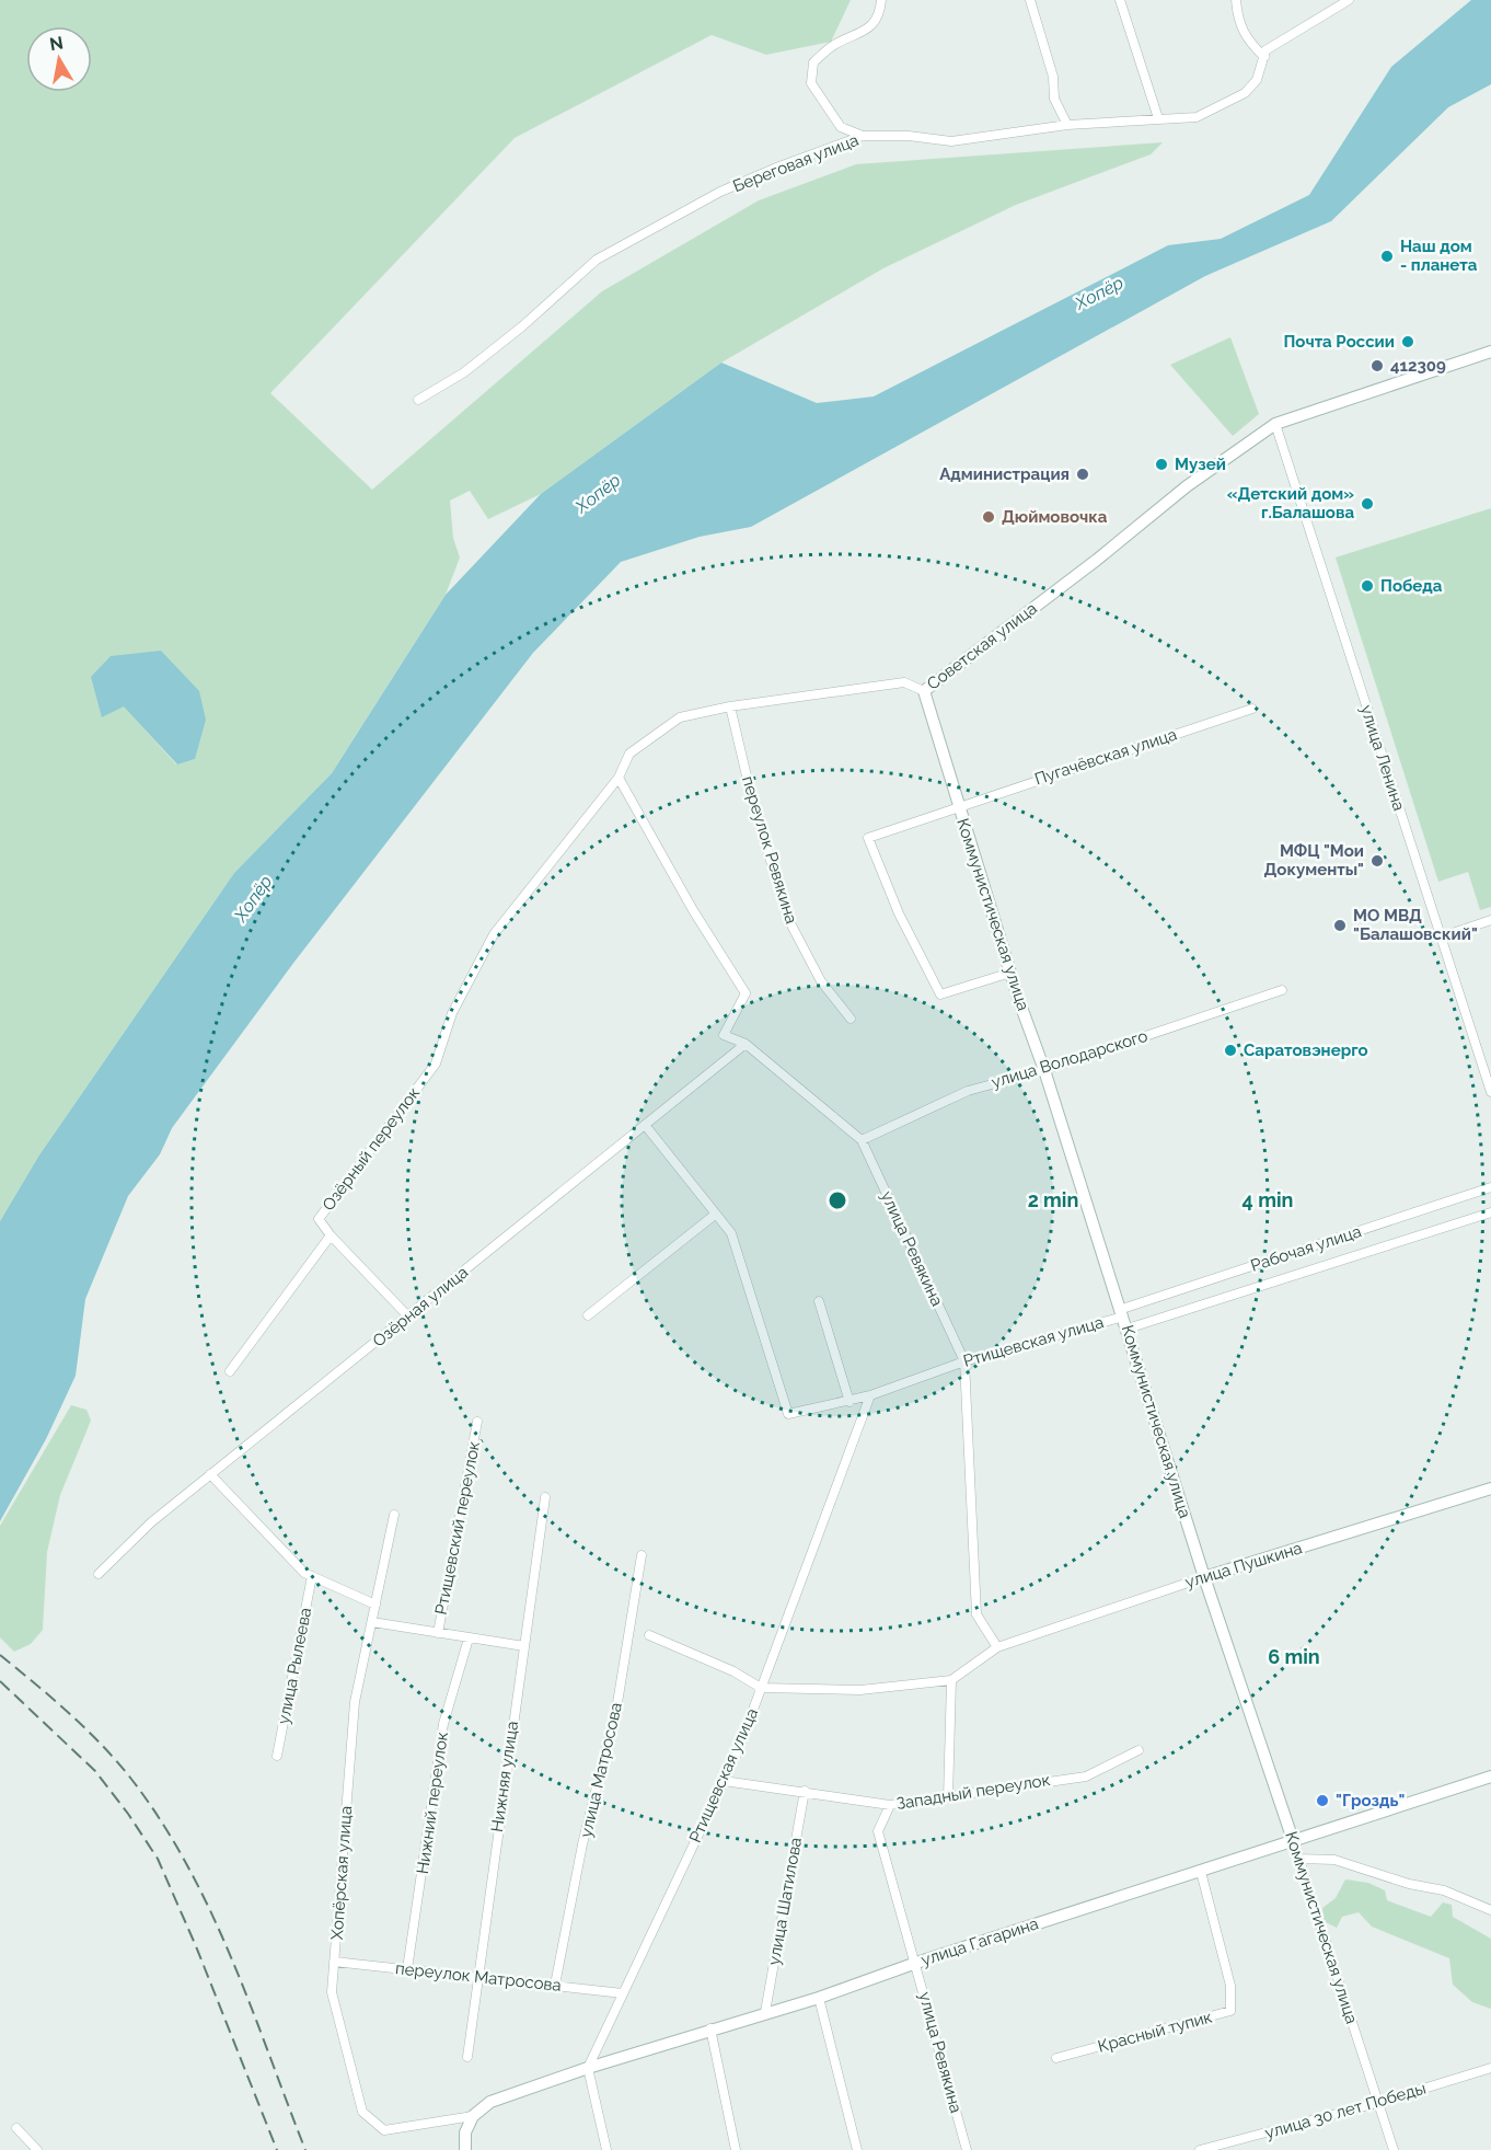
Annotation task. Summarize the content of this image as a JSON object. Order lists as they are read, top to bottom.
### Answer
{
  "streets": {
    "street": [
      "Береговая улица",
      "Советская улица",
      "Пугачёвская улица",
      "улица Ленина",
      "переулок Ревякина",
      "Коммунистическая улица",
      "улица Володарского",
      "Озёрный переулок",
      "улица Ревякина",
      "Рабочая улица",
      "Озёрная улица",
      "Ртищевская улица",
      "Ртищевский переулок",
      "улица Пушкина",
      "улица Рылеева",
      "улица Матросова",
      "Нижняя улица",
      "Западный переулок",
      "Нижний переулок",
      "Хопёрская улица",
      "улица Шатилова",
      "улица Гагарина",
      "переулок Матросова",
      "Красный тупик",
      "улица 30 лет Победы"
    ]
  },
  "crossings": [
    ["Советская улица", "улица Ленина"],
    ["Советская улица", "переулок Ревякина"],
    ["Советская улица", "Коммунистическая улица"],
    ["Советская улица", "Озёрный переулок"],
    ["Советская улица", "улица Ревякина"],
    ["Пугачёвская улица", "Коммунистическая улица"],
    ["Коммунистическая улица", "улица Володарского"],
    ["Коммунистическая улица", "Рабочая улица"],
    ["Коммунистическая улица", "Ртищевская улица"],
    ["Коммунистическая улица", "улица Пушкина"],
    ["Коммунистическая улица", "улица Гагарина"],
    ["Коммунистическая улица", "улица 30 лет Победы"],
    ["улица Володарского", "улица Ревякина"],
    ["Озёрный переулок", "Озёрная улица"],
    ["улица Ревякина", "Озёрная улица"],
    ["улица Ревякина", "Ртищевская улица"],
    ["улица Ревякина", "улица Пушкина"],
    ["улица Ревякина", "Западный переулок"],
    ["улица Ревякина", "улица Гагарина"],
    ["Рабочая улица", "Ртищевская улица"],
    ["Озёрная улица", "Ртищевская улица"],
    ["Ртищевская улица", "Западный переулок"],
    ["Ртищевская улица", "улица Гагарина"],
    ["Ртищевская улица", "переулок Матросова"],
    ["улица Матросова", "переулок Матросова"],
    ["Нижняя улица", "переулок Матросова"],
    ["Западный переулок", "улица Шатилова"],
    ["Нижний переулок", "переулок Матросова"],
    ["Хопёрская улица", "улица Гагарина"],
    ["Хопёрская улица", "переулок Матросова"],
    ["улица Шатилова", "улица Гагарина"],
    ["улица Гагарина", "Красный тупик"]
  ],
  "water": ["Хопёр"],
  "places": [
    "Наш дом - планета",
    "Почта России",
    "412309",
    "Музей",
    "Администрация",
    "«Детский дом» г.Балашова",
    "Дюймовочка",
    "Победа",
    "МФЦ \"Мои Документы\"",
    "МО МВД \"Балашовский\"",
    "Саратовэнерго",
    "\"Гроздь\""
  ],
  "north": "top",
  "rings": ["2 min", "4 min", "6 min"]
}
